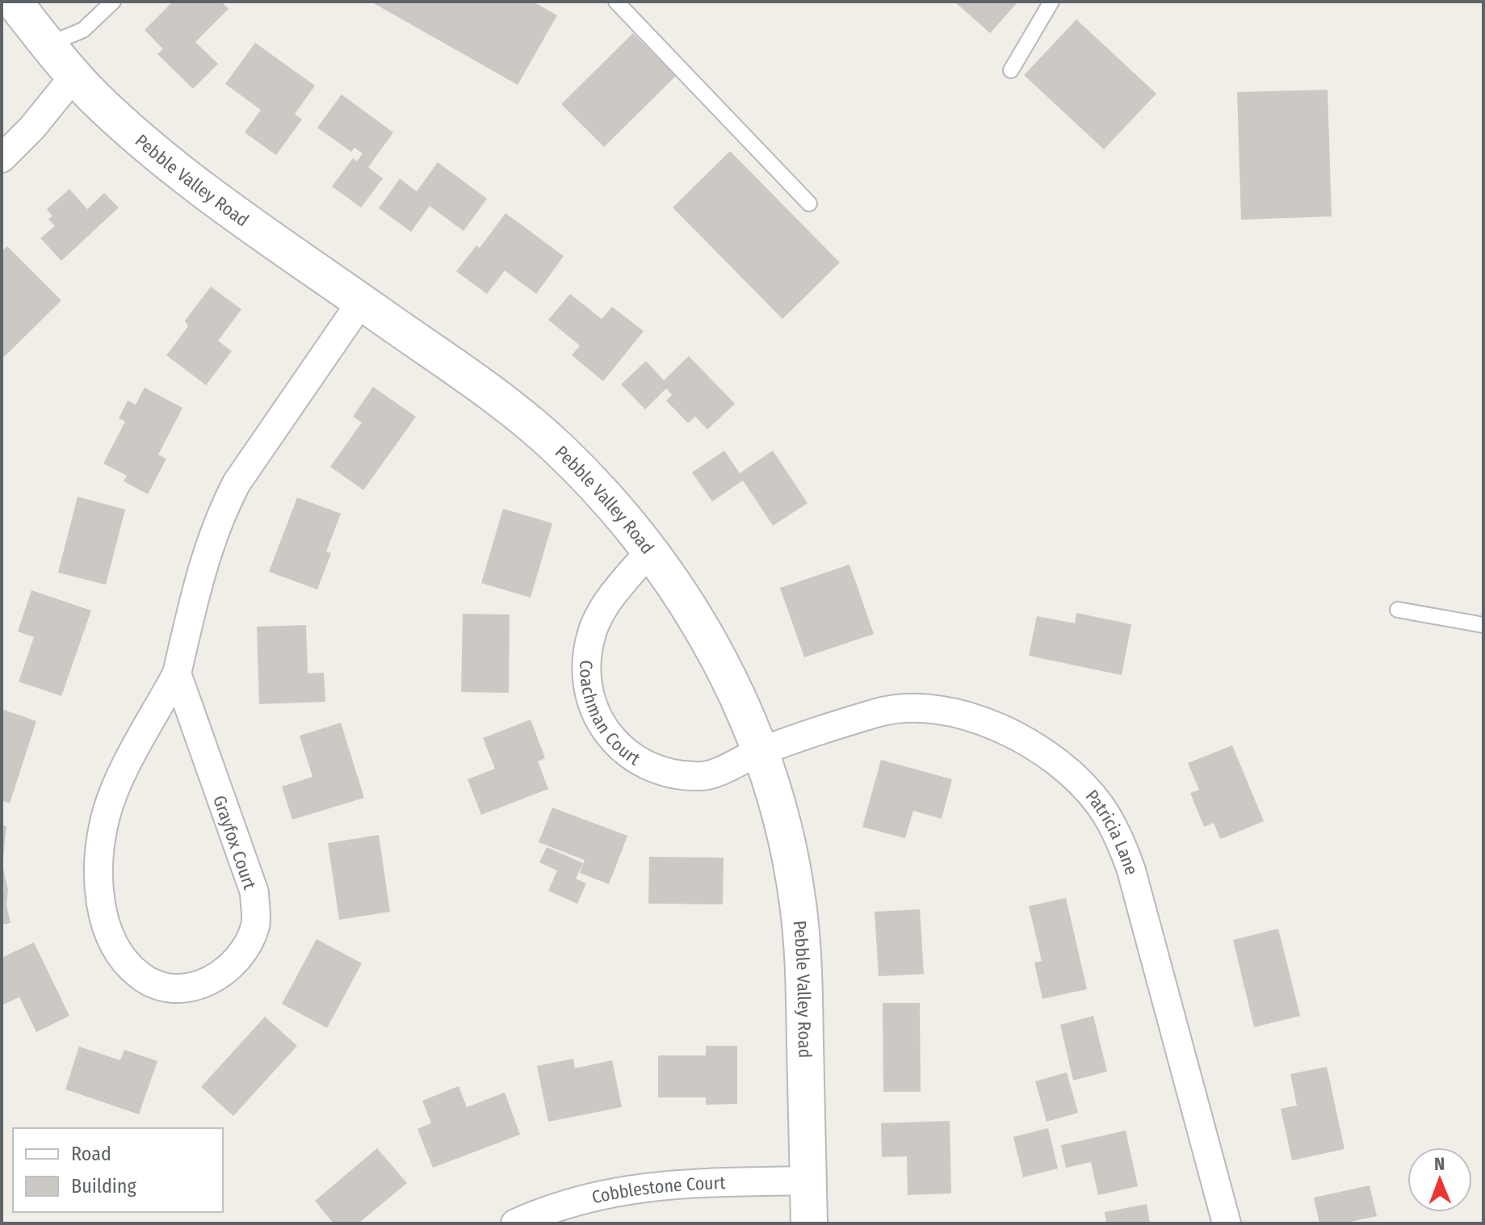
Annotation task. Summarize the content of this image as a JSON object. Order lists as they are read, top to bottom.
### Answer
{
  "streets": {
    "street": [
      "Pebble Valley Road",
      "Coachman Court",
      "Patricia Lane",
      "Grayfox Court",
      "Cobblestone Court"
    ]
  },
  "crossings": [
    ["Pebble Valley Road", "Coachman Court"],
    ["Pebble Valley Road", "Patricia Lane"],
    ["Pebble Valley Road", "Grayfox Court"],
    ["Pebble Valley Road", "Cobblestone Court"],
    ["Coachman Court", "Patricia Lane"]
  ],
  "legend": ["Road", "Building"],
  "north": "top"
}
